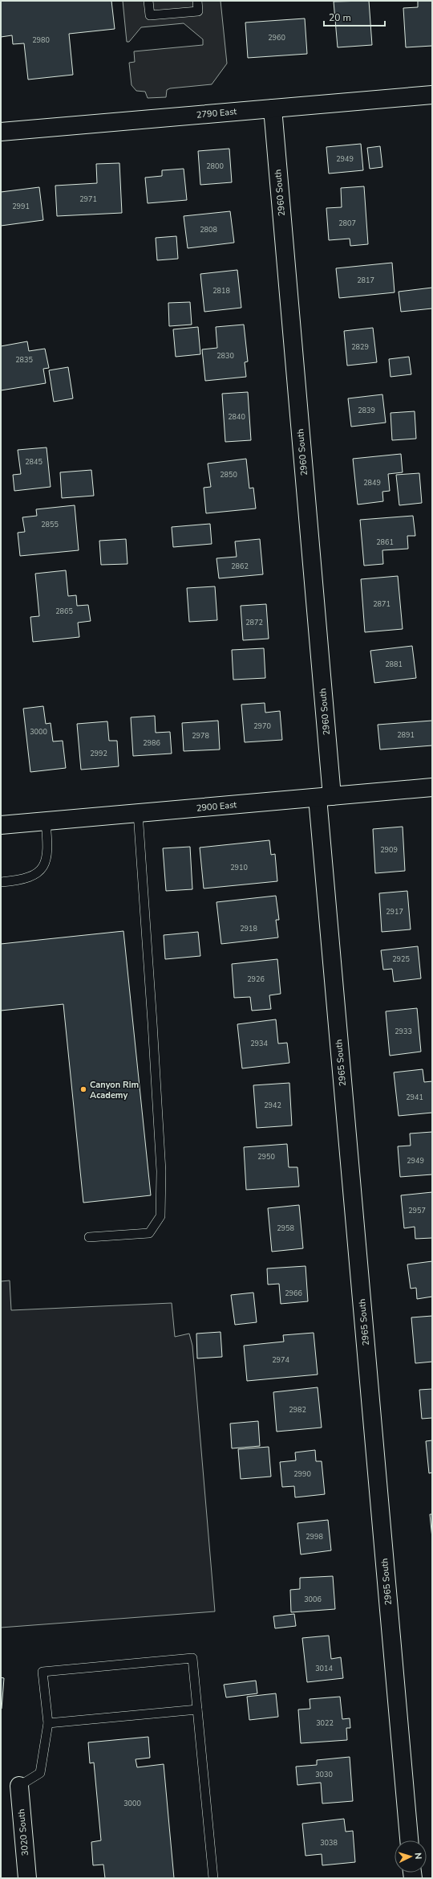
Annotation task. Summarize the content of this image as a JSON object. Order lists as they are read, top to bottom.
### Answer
{
  "streets": {
    "street": [
      "2790 East",
      "2960 South",
      "2900 East",
      "2965 South",
      "3020 South"
    ]
  },
  "crossings": [
    ["2790 East", "2960 South"],
    ["2960 South", "2900 East"],
    ["2960 South", "2965 South"],
    ["2900 East", "2965 South"]
  ],
  "places": ["Canyon Rim Academy"],
  "house_numbers": [
    "2960",
    "2980",
    "2949",
    "2800",
    "2971",
    "2991",
    "2807",
    "2808",
    "2817",
    "2818",
    "2829",
    "2830",
    "2835",
    "2839",
    "2840",
    "2845",
    "2850",
    "2849",
    "2855",
    "2861",
    "2862",
    "2871",
    "2865",
    "2872",
    "2881",
    "2970",
    "3000",
    "2891",
    "2978",
    "2986",
    "2992",
    "2909",
    "2910",
    "2917",
    "2918",
    "2925",
    "2926",
    "2933",
    "2934",
    "2941",
    "2942",
    "2950",
    "2949",
    "2957",
    "2958",
    "2966",
    "2974",
    "2982",
    "2990",
    "2998",
    "3006",
    "3014",
    "3022",
    "3030",
    "3000",
    "3038"
  ],
  "scale_bar": "20 m",
  "north": "right"
}
